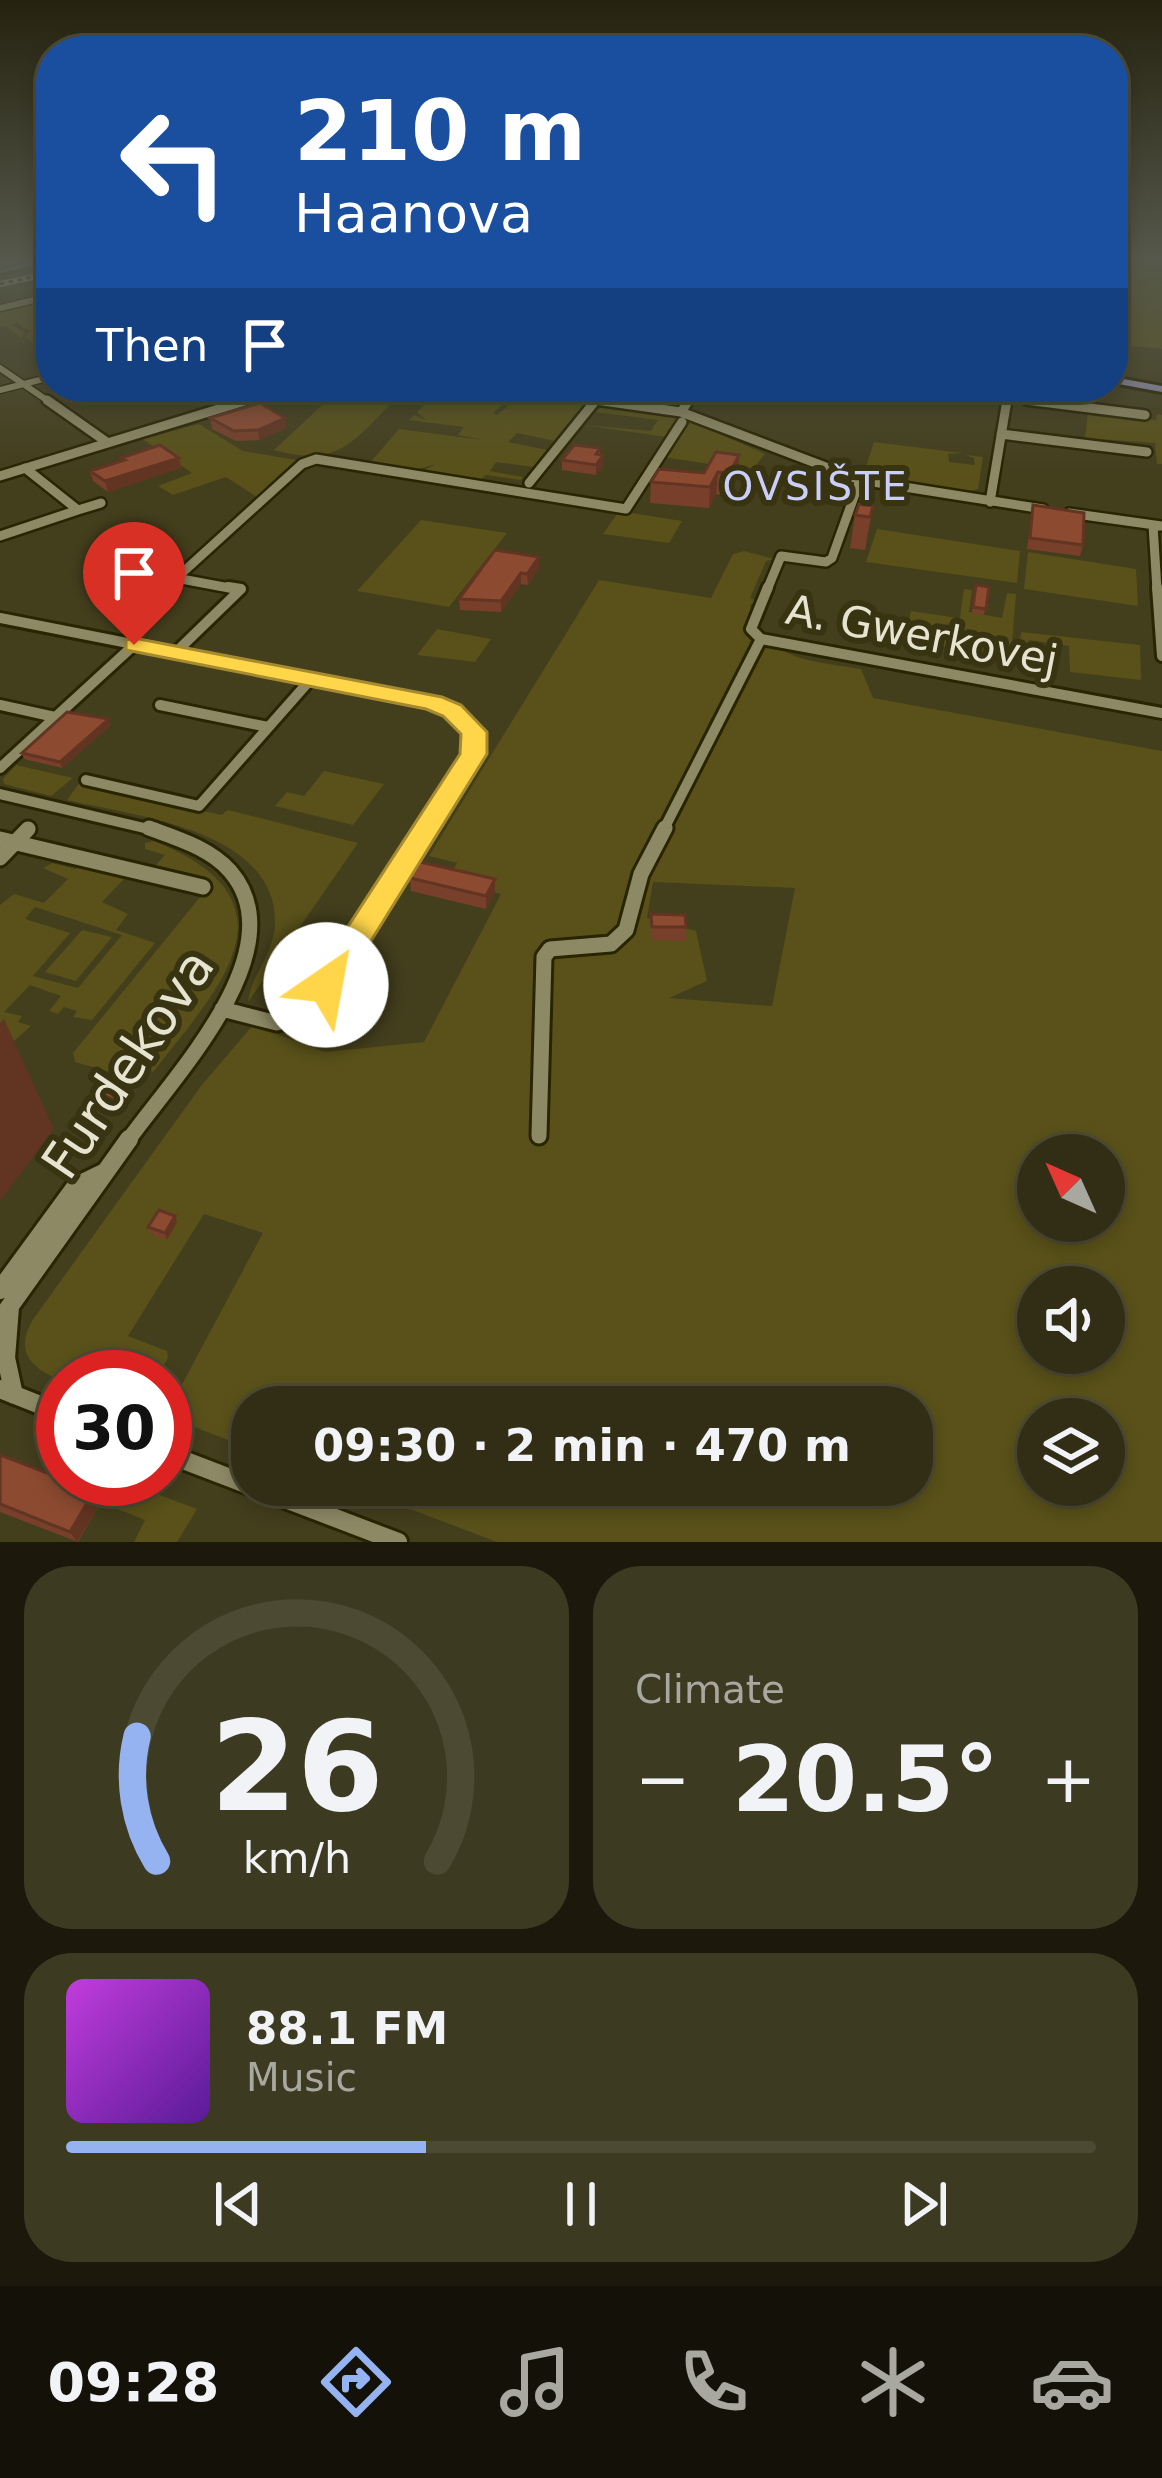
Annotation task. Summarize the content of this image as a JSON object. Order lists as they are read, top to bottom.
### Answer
{
  "streets": {
    "street": ["A. Gwerkovej", "Furdekova"]
  },
  "districts": ["OVSIŠTE"],
  "north": "top left",
  "page": {
    "turn": ["210 m", "Haanova"],
    "then": "Then",
    "limit": "30",
    "trip": "09:30 · 2 min · 470 m",
    "tile": "Climate",
    "heat": ["−", "20.5°", "+"],
    "song": ["88.1 FM", "Music"],
    "tabs": "09:28",
    "gauge": ["26", "km/h"]
  }
}
